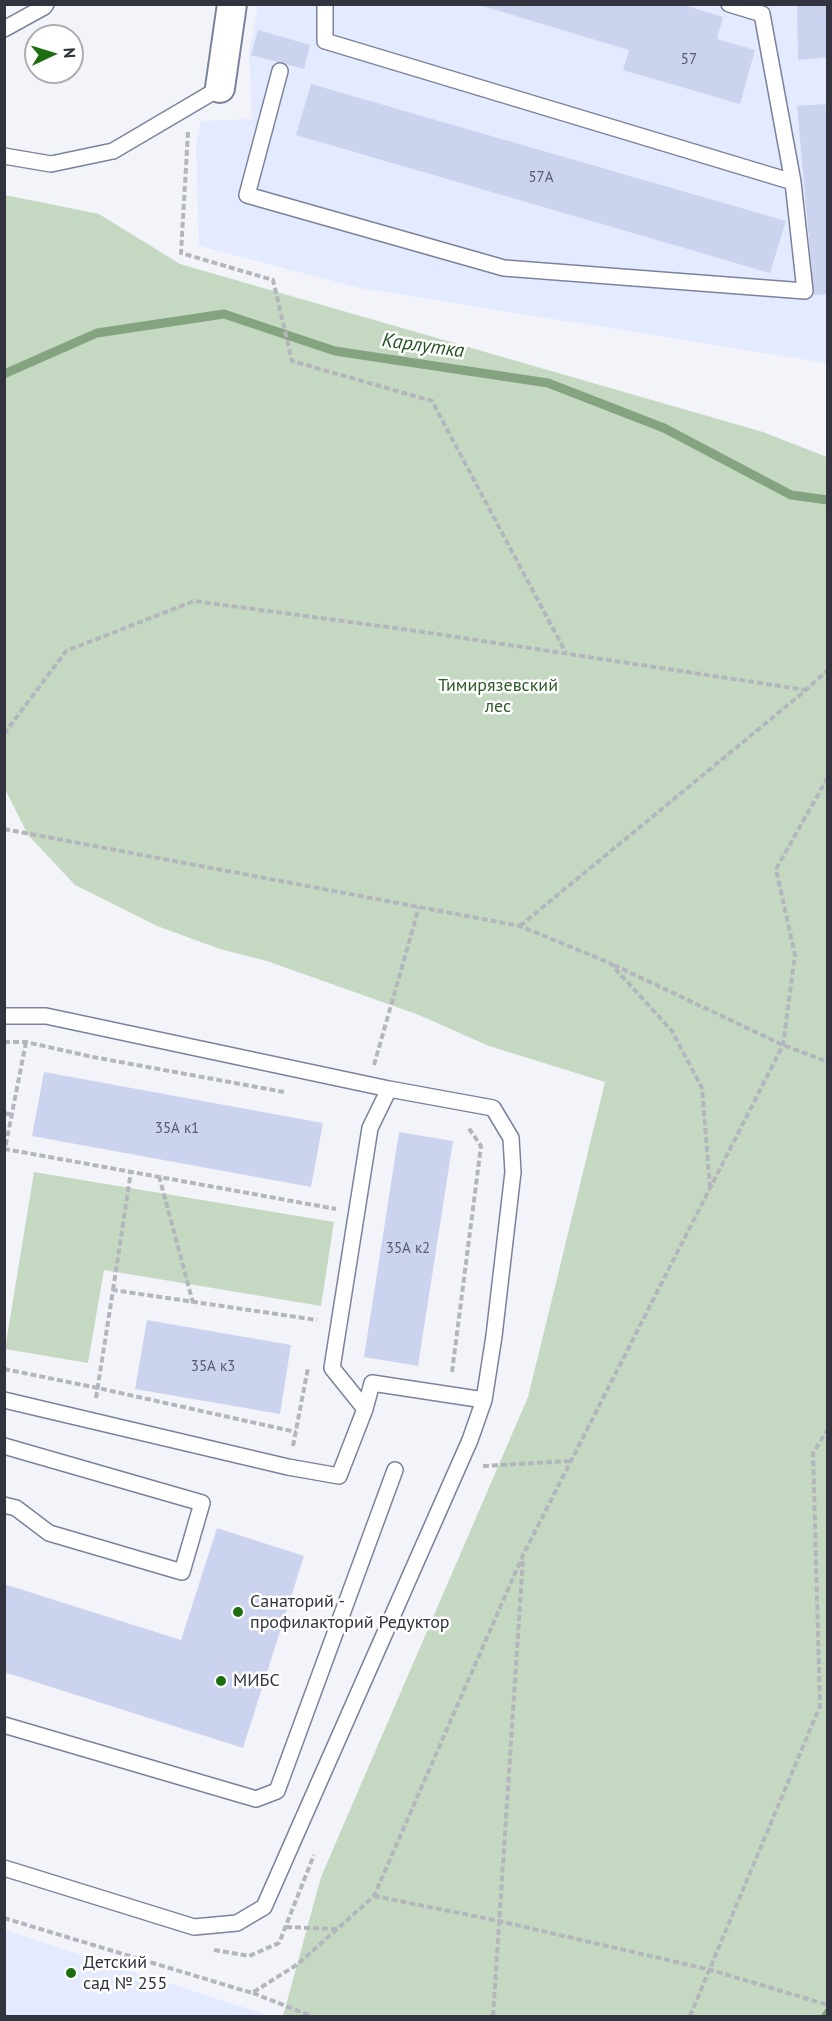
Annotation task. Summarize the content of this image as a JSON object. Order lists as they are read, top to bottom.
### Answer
{
  "water": ["Карлутка"],
  "parks": ["Тимирязевский лес"],
  "places": ["Санаторий - профилакторий Редуктор", "МИБС", "Детский сад № 255"],
  "house_numbers": [
    "57",
    "57А",
    "35А к1",
    "35А к2",
    "35А к3"
  ],
  "north": "right"
}
